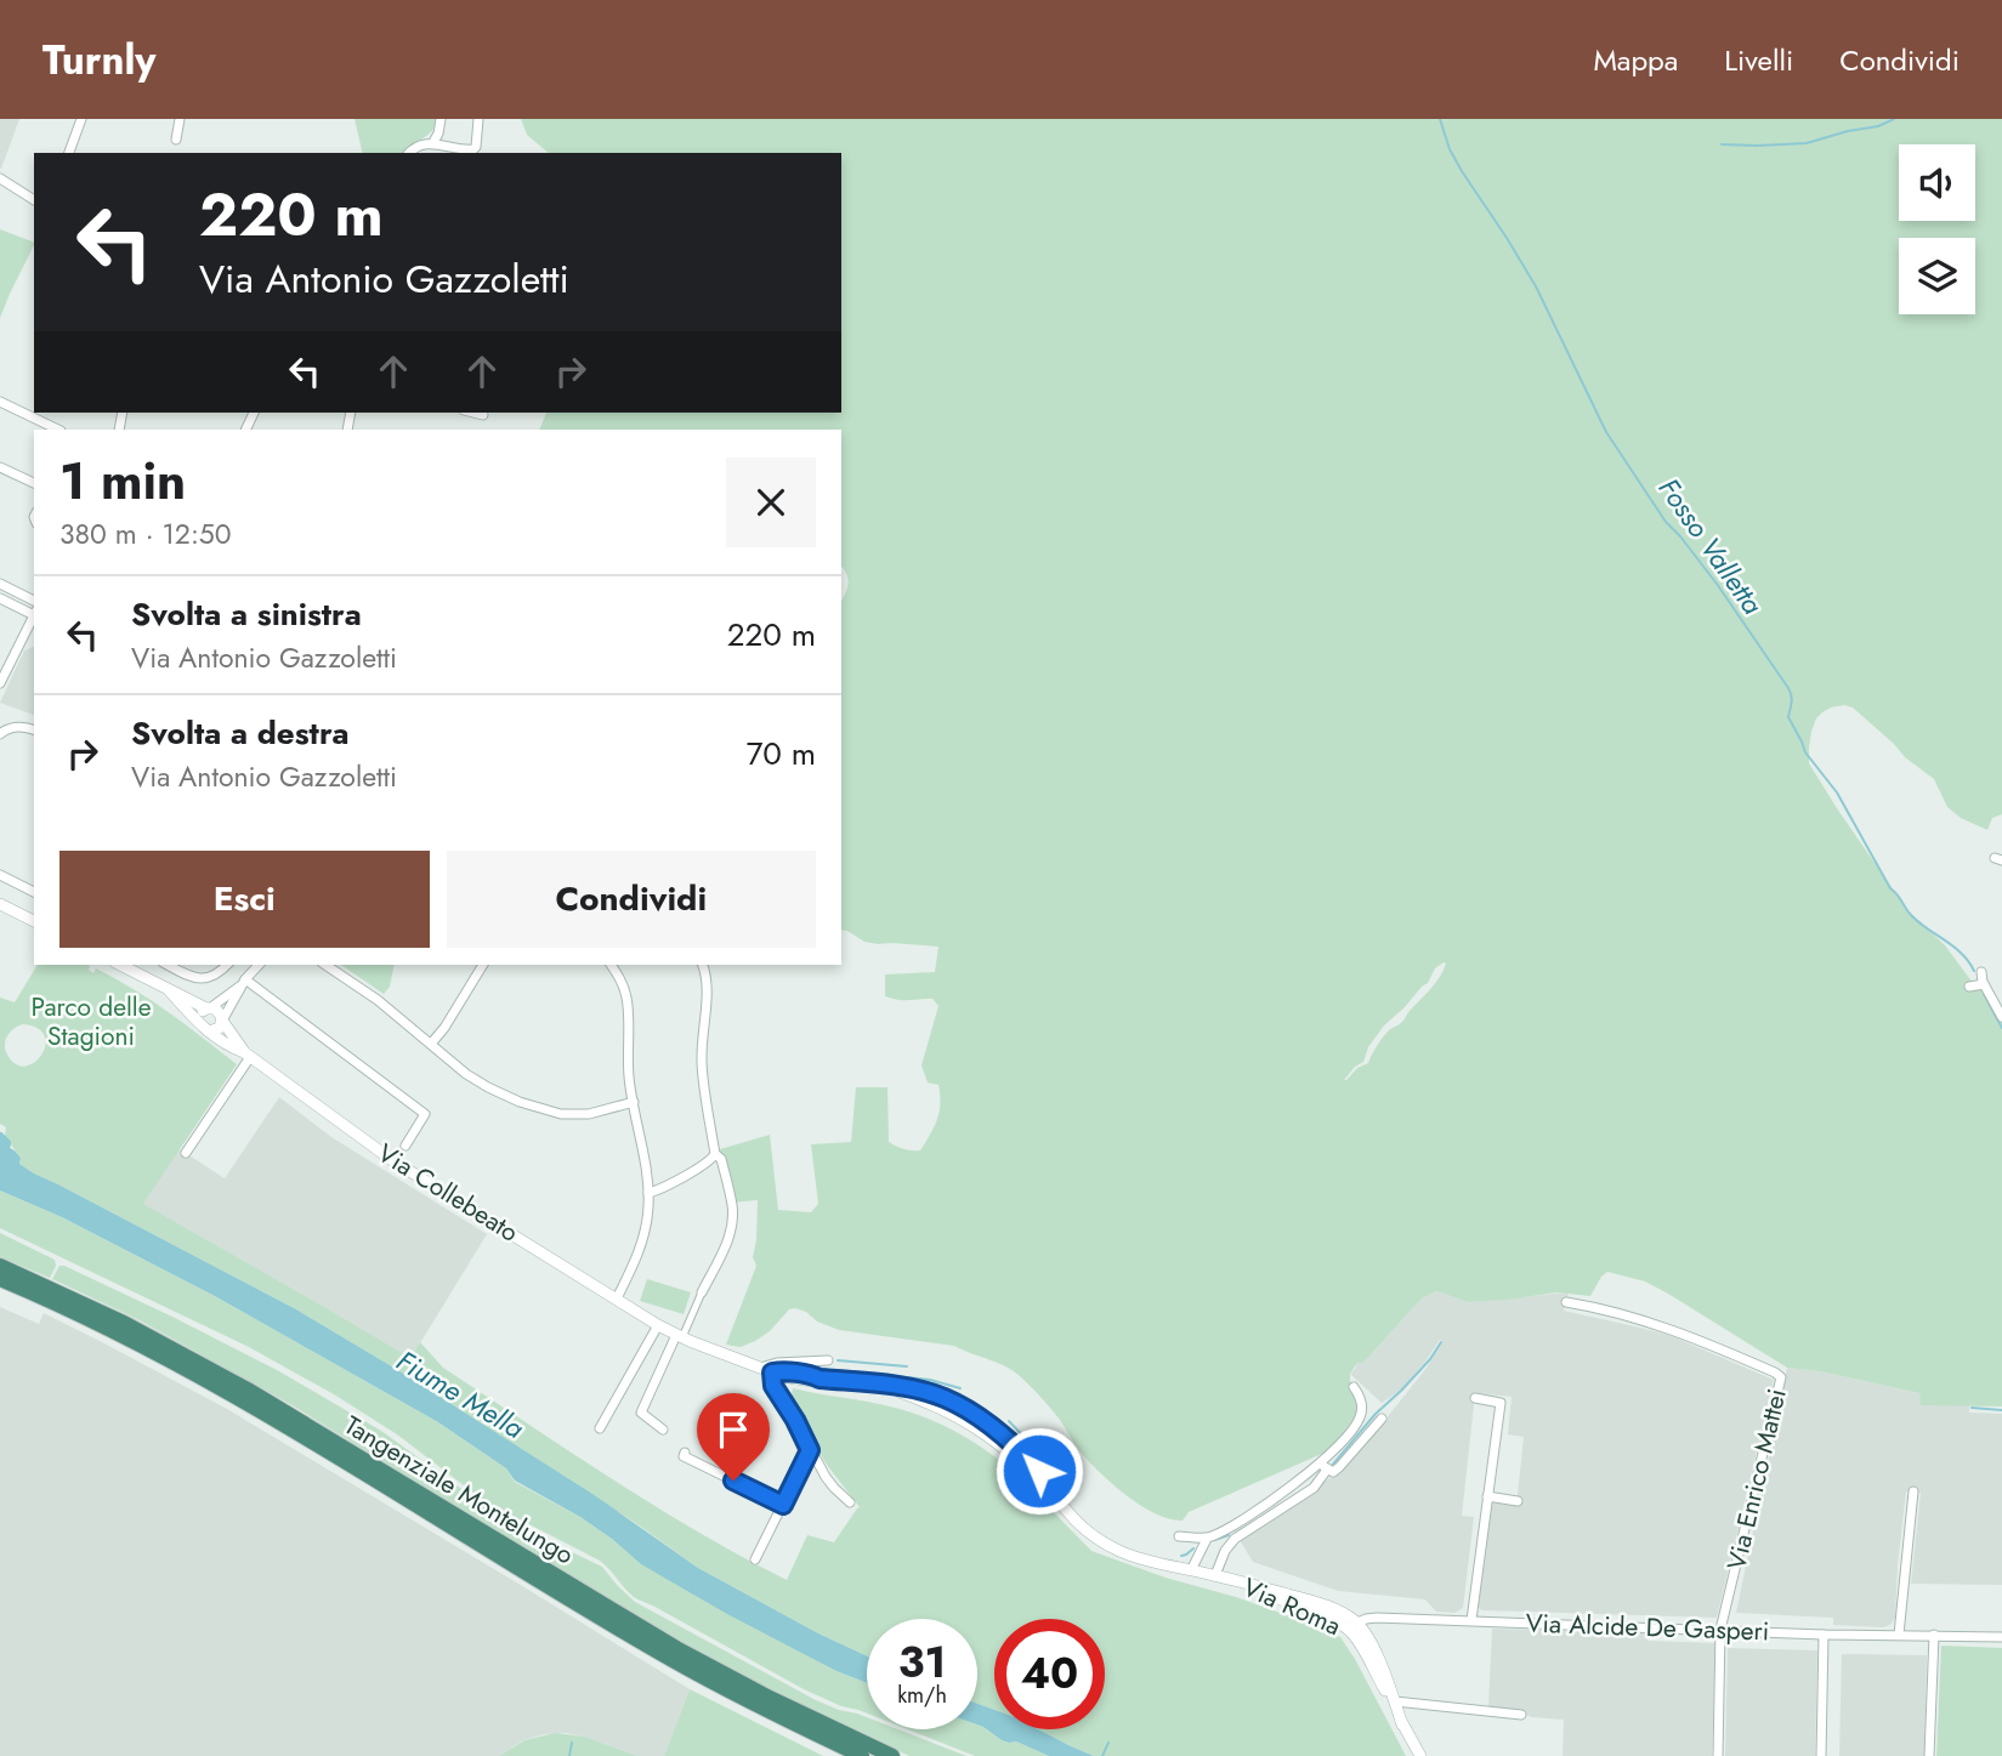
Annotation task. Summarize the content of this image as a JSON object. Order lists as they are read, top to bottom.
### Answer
{
  "streets": {
    "highway": ["Tangenziale Montelungo"],
    "street": [
      "Via Collebeato",
      "Via Enrico Mattei",
      "Via Roma",
      "Via Alcide De Gasperi"
    ]
  },
  "crossings": [
    ["Via Collebeato", "Via Roma"],
    ["Via Enrico Mattei", "Via Alcide De Gasperi"],
    ["Via Roma", "Via Alcide De Gasperi"]
  ],
  "water": ["Fosso Valletta", "Fiume Mella"],
  "parks": ["Parco delle Stagioni"],
  "page": {
    "header": "Turnly",
    "nav": ["Mappa", "Livelli", "Condividi"],
    "turn": ["220 m", "Via Antonio Gazzoletti"],
    "heading": ["1 min", "380 m · 12:50"],
    "list": [
      {
        "name": "Svolta a sinistra",
        "note": "Via Antonio Gazzoletti",
        "value": "220 m"
      },
      {
        "name": "Svolta a destra",
        "note": "Via Antonio Gazzoletti",
        "value": "70 m"
      }
    ],
    "buttons": ["Esci", "Condividi"],
    "speed": "31 km/h",
    "limit": "40"
  }
}
